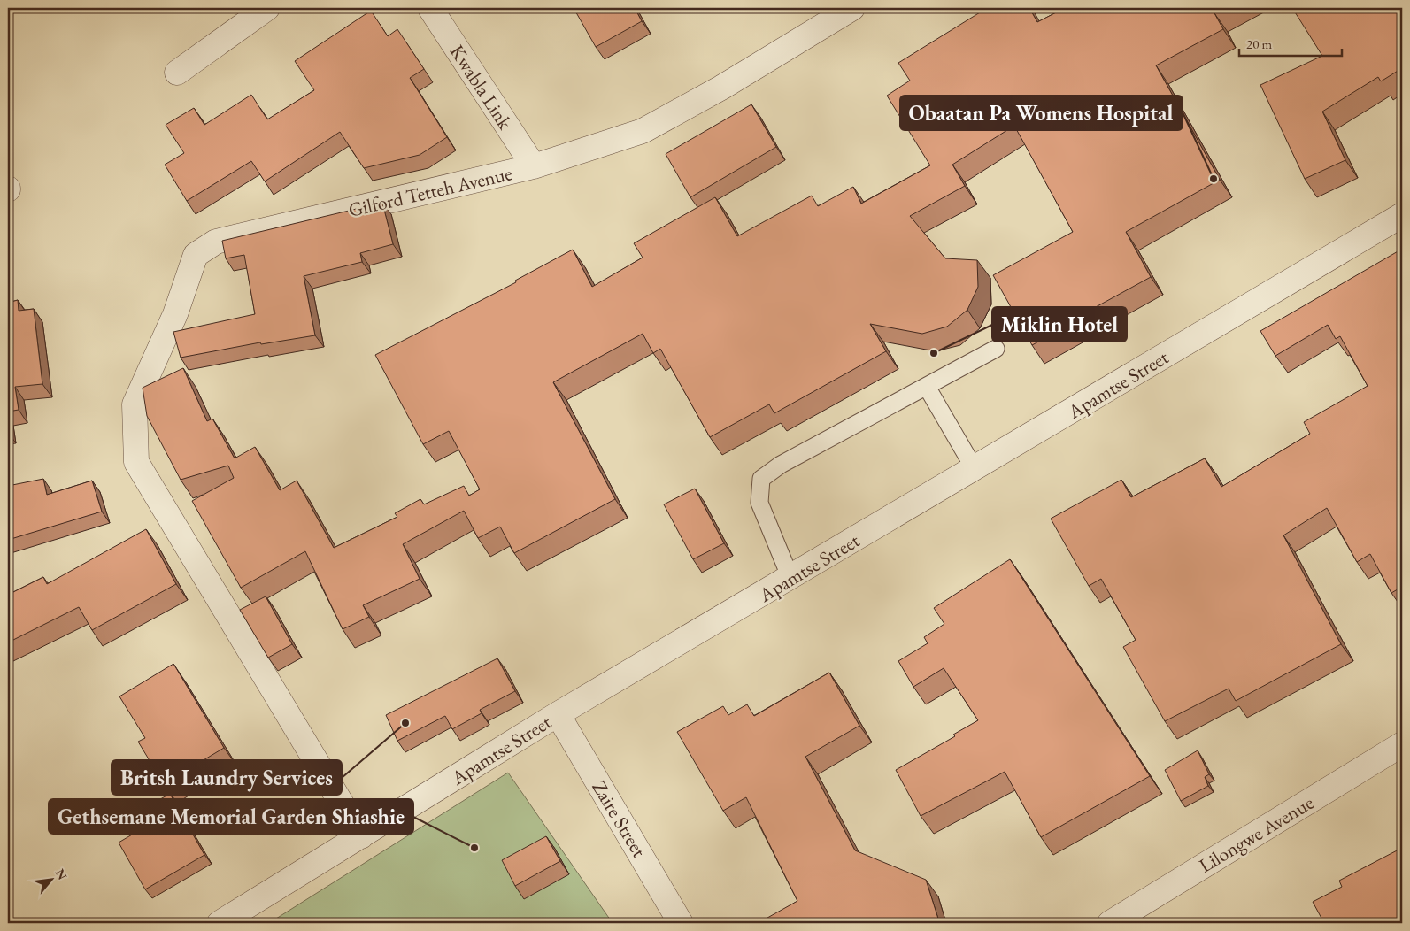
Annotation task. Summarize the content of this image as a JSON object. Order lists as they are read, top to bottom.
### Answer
{
  "streets": {
    "street": [
      "Kwabla Link",
      "Gilford Tetteh Avenue",
      "Apamtse Street",
      "Zaire Street",
      "Lilongwe Avenue"
    ]
  },
  "crossings": [
    ["Kwabla Link", "Gilford Tetteh Avenue"],
    ["Gilford Tetteh Avenue", "Apamtse Street"],
    ["Apamtse Street", "Zaire Street"]
  ],
  "places": [
    "Obaatan Pa Womens Hospital",
    "Miklin Hotel",
    "Britsh Laundry Services",
    "Gethsemane Memorial Garden Shiashie"
  ],
  "scale_bar": "20 m",
  "north": "top right"
}
